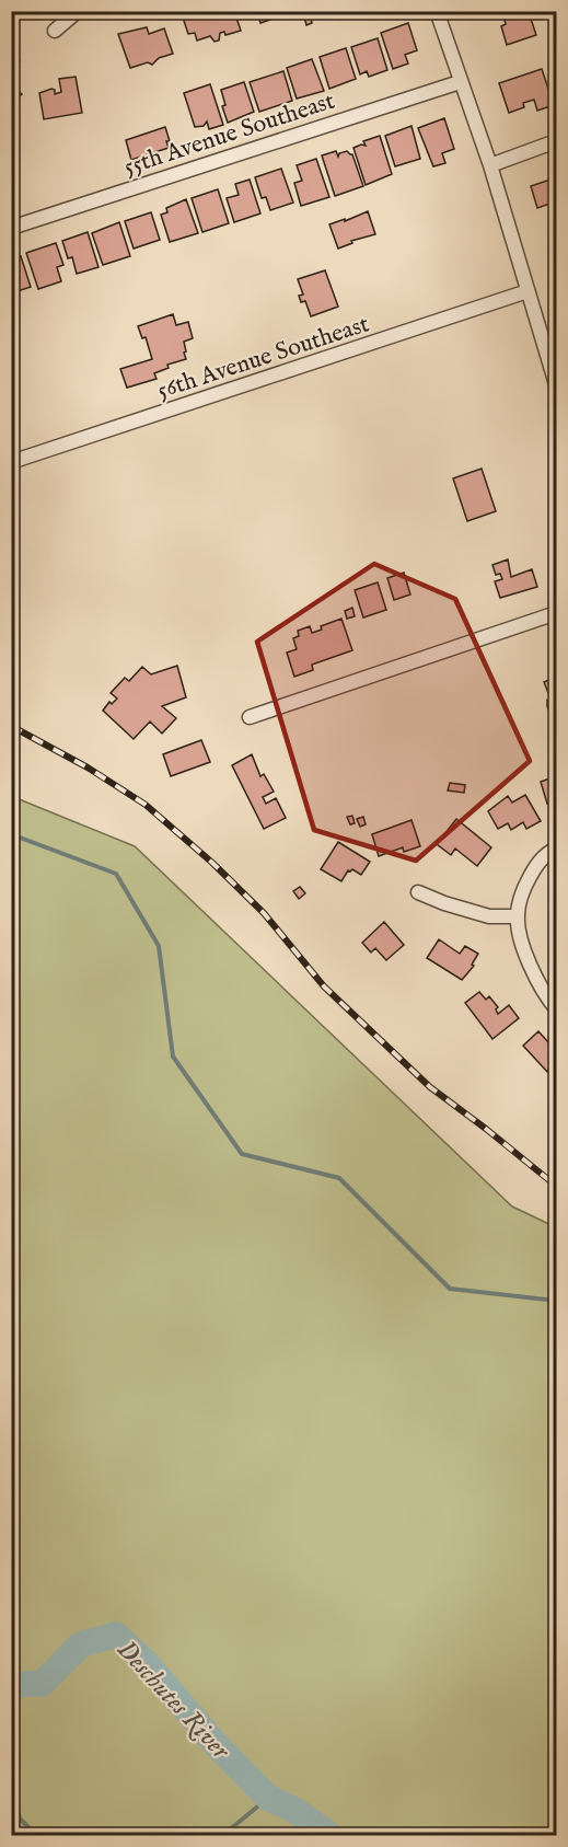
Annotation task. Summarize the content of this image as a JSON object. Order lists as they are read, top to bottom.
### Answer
{
  "streets": {
    "street": ["55th Avenue Southeast", "56th Avenue Southeast"]
  },
  "water": ["Deschutes River"]
}
